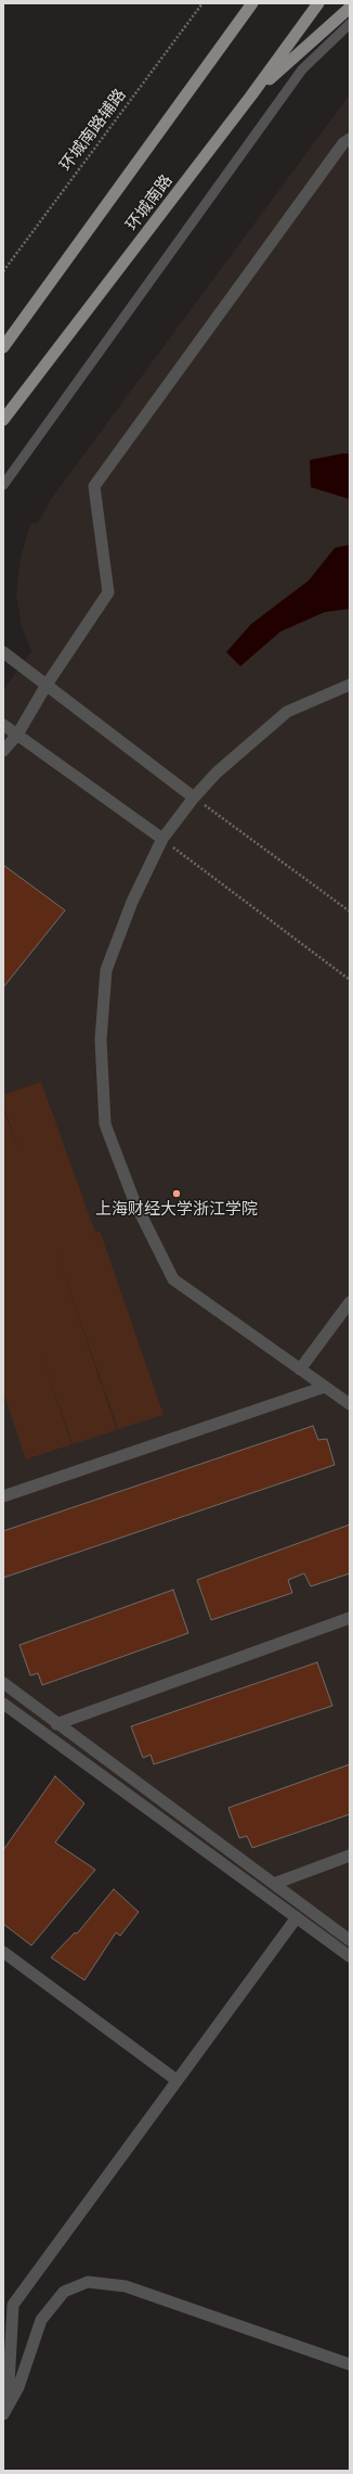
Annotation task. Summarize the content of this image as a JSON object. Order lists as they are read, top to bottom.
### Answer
{
  "streets": {
    "main road": ["环城南路"],
    "path": ["环城南路辅路"]
  },
  "places": ["上海财经大学浙江学院"]
}
